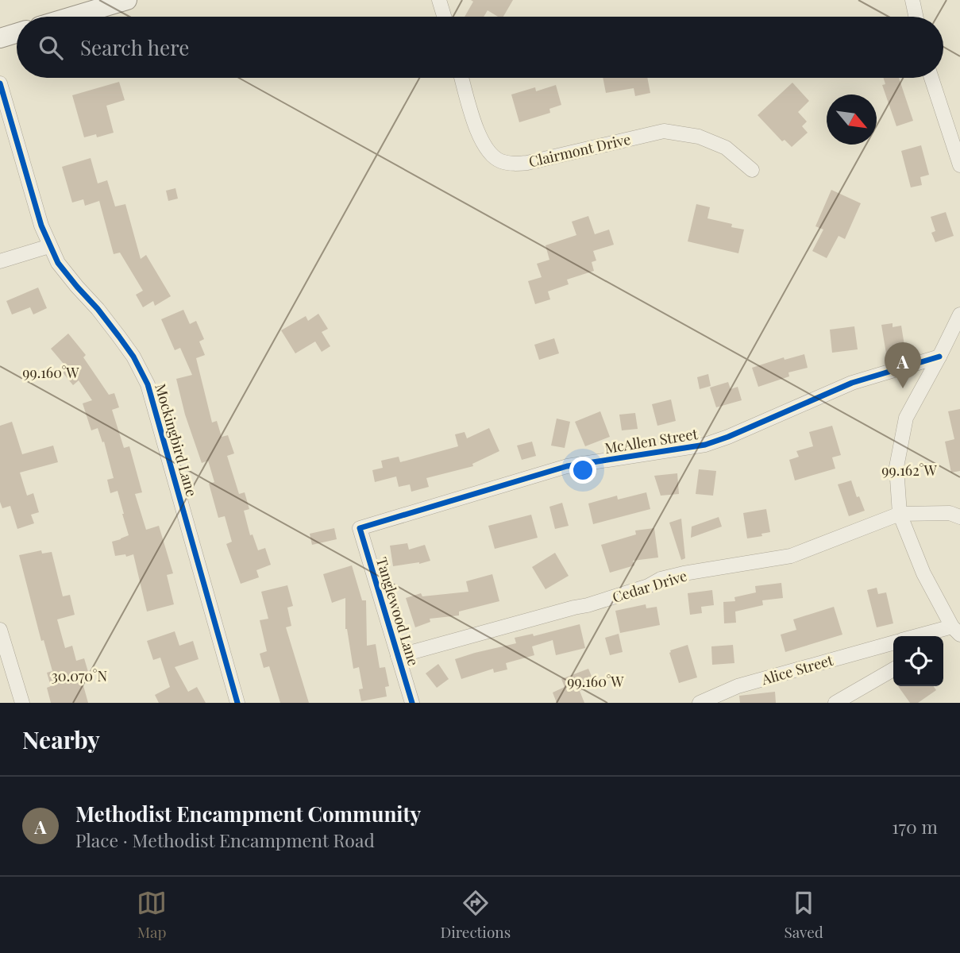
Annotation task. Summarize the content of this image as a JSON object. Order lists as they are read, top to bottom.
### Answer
{
  "streets": {
    "street": [
      "Clairmont Drive",
      "Mockingbird Lane",
      "McAllen Street",
      "Cedar Drive",
      "Tanglewood Lane",
      "Alice Street"
    ]
  },
  "crossings": [
    ["McAllen Street", "Tanglewood Lane"],
    ["Cedar Drive", "Tanglewood Lane"]
  ],
  "north": "bottom right",
  "page": {
    "search": "Search here",
    "pins": "A",
    "heading": "Nearby",
    "list": [
      {
        "mark": "A",
        "name": "Methodist Encampment Community",
        "note": "Place · Methodist Encampment Road",
        "value": "170 m"
      }
    ],
    "nav": ["Map", "Directions", "Saved"]
  },
  "coordinates": ["99.160°W", "99.162°W", "30.070°N"]
}
